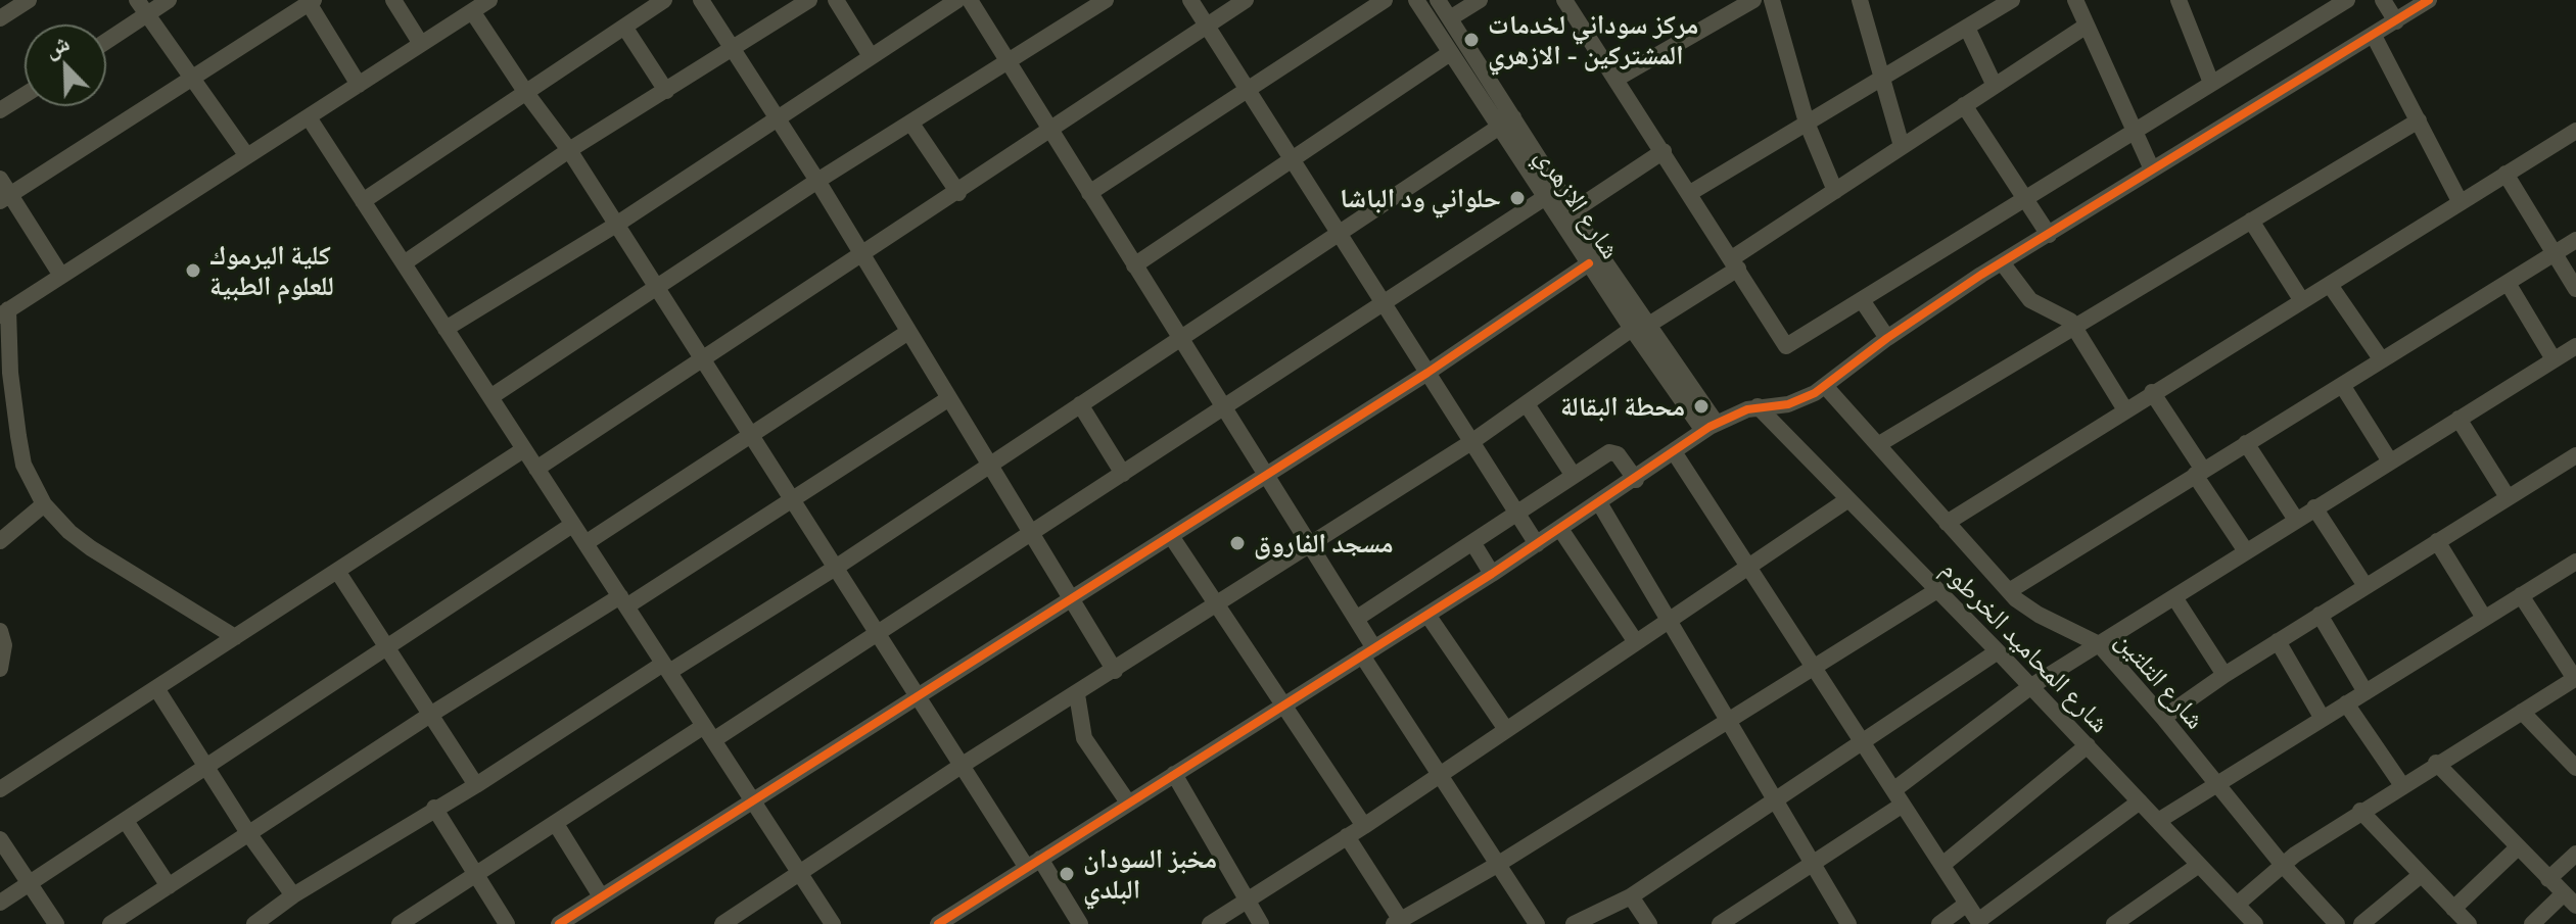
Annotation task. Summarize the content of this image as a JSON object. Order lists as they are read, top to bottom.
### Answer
{
  "streets": {
    "street": ["شارع الازهري", "شارع المحاميد الخرطوم", "شارع التلتين"]
  },
  "places": [
    "مركز سوداني لخدمات المشتركين - الازهري",
    "حلواني ود الباشا",
    "كلية اليرموك للعلوم الطبية",
    "محطة البقالة",
    "مسجد الفاروق",
    "مخبز السودان البلدي"
  ],
  "north": "top left"
}
